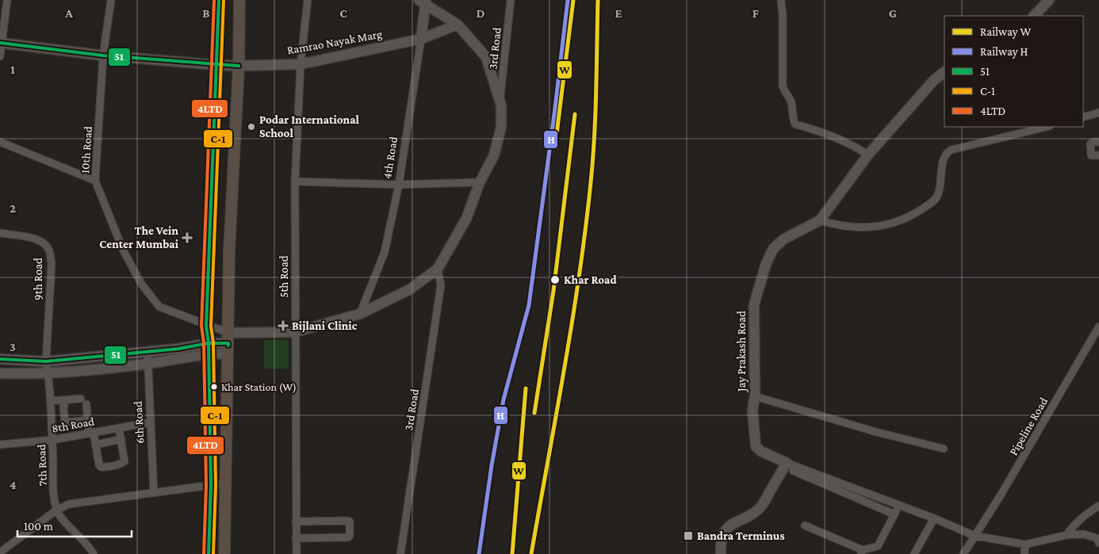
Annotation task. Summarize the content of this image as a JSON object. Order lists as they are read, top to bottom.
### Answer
{
  "streets": {
    "street": [
      "Ramrao Nayak Marg",
      "3rd Road",
      "10th Road",
      "4th Road",
      "5th Road",
      "9th Road",
      "Jay Prakash Road",
      "6th Road",
      "8th Road",
      "Pipeline Road",
      "7th Road"
    ]
  },
  "crossings": [
    ["Ramrao Nayak Marg", "10th Road"],
    ["Ramrao Nayak Marg", "4th Road"],
    ["Ramrao Nayak Marg", "5th Road"],
    ["9th Road", "7th Road"],
    ["Jay Prakash Road", "Pipeline Road"],
    ["6th Road", "8th Road"],
    ["8th Road", "7th Road"]
  ],
  "places": {
    "other": ["Podar International School", "Khar Road", "Khar Station (W)"],
    "health": ["The Vein Center Mumbai", "Bijlani Clinic"],
    "transit": ["Bandra Terminus"]
  },
  "lines": [
    "rail line W",
    "rail line H",
    "transit line 51",
    "transit line C-1",
    "transit line 4LTD"
  ],
  "legend": [
    "Railway W",
    "Railway H",
    "51",
    "C-1",
    "4LTD"
  ],
  "scale_bar": "100 m",
  "grid": {
    "columns": [
      "A",
      "B",
      "C",
      "D",
      "E",
      "F",
      "G"
    ],
    "rows": [
      "1",
      "2",
      "3",
      "4"
    ]
  }
}
